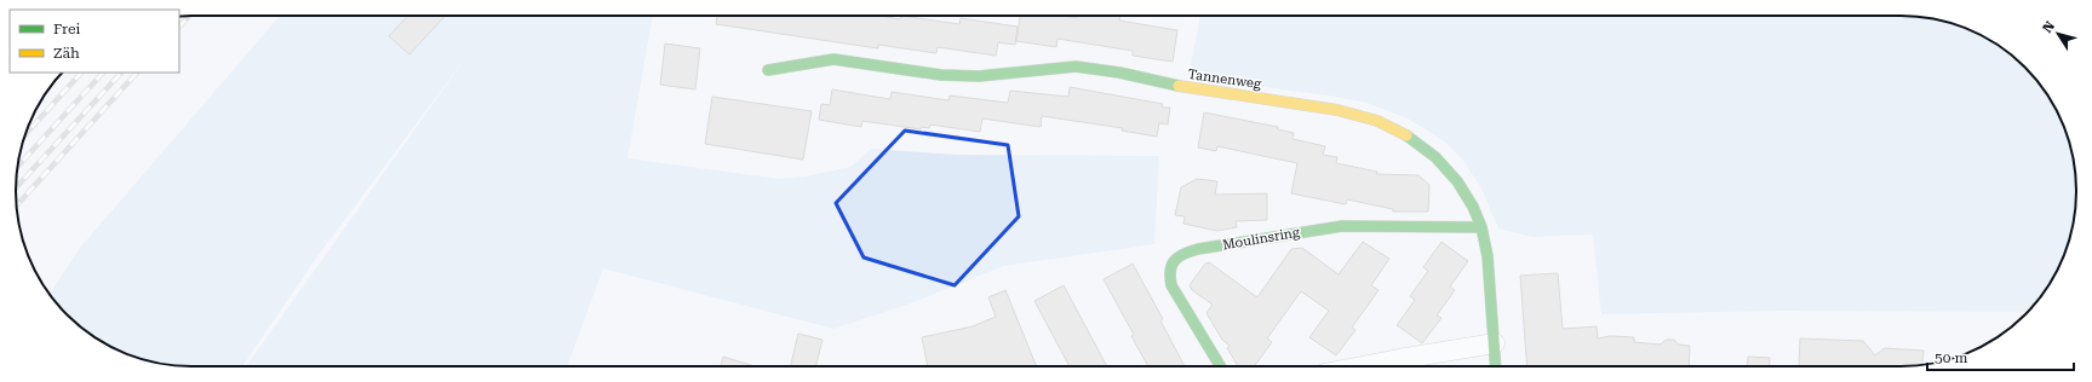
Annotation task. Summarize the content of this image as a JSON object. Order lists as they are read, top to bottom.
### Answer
{
  "streets": {
    "street": ["Tannenweg", "Moulinsring"]
  },
  "crossings": [
    ["Tannenweg", "Moulinsring"]
  ],
  "legend": ["Frei", "Zäh"],
  "scale_bar": "50 m",
  "north": "top left"
}
